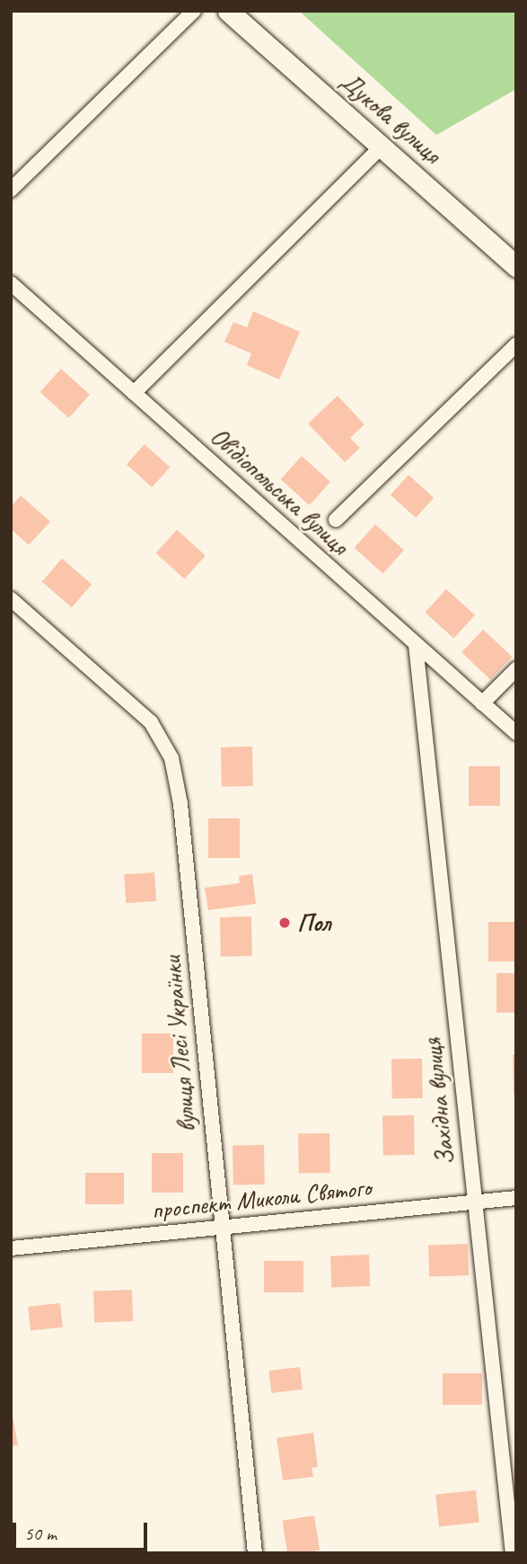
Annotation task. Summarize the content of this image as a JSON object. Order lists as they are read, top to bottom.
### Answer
{
  "streets": {
    "street": [
      "Дукова вулиця",
      "Овідіопольська вулиця",
      "вулиця Лесі Українки",
      "Західна вулиця",
      "проспект Миколи Святого"
    ]
  },
  "crossings": [
    ["Овідіопольська вулиця", "Західна вулиця"],
    ["вулиця Лесі Українки", "проспект Миколи Святого"],
    ["Західна вулиця", "проспект Миколи Святого"]
  ],
  "places": ["Пол"],
  "scale_bar": "50 m"
}
